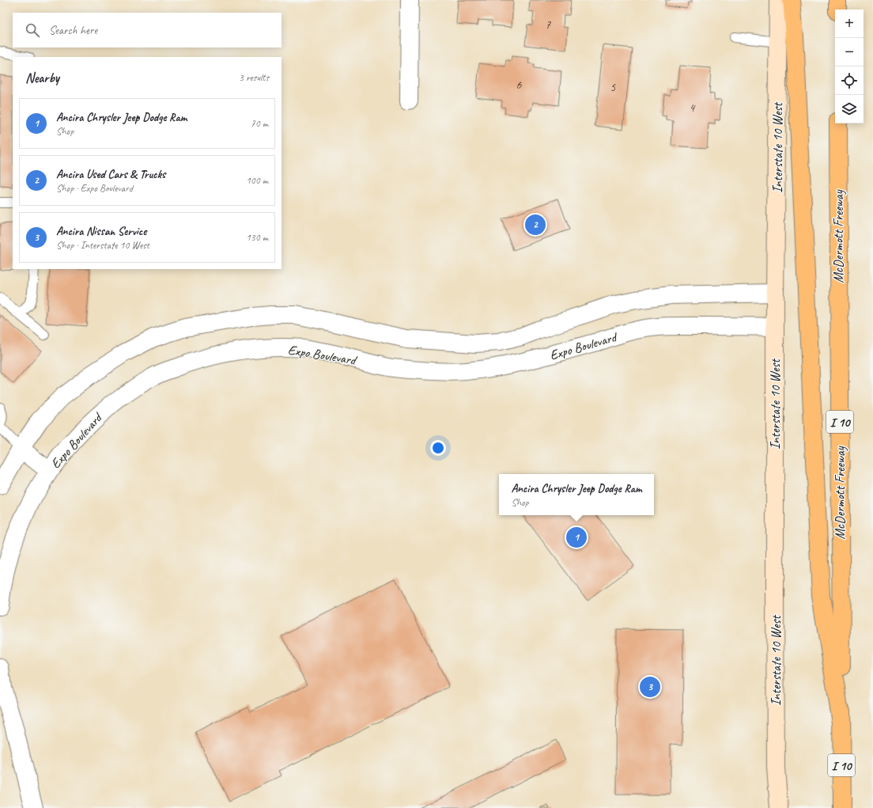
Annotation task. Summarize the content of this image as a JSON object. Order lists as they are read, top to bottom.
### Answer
{
  "streets": {
    "highway": ["McDermott Freeway", "I 10"],
    "main road": ["Interstate 10 West"],
    "street": ["Expo Boulevard"]
  },
  "crossings": [
    ["Interstate 10 West", "Expo Boulevard"]
  ],
  "house_numbers": [
    "7",
    "6",
    "5",
    "4"
  ],
  "page": {
    "map_buttons": ["+", "−"],
    "search": "Search here",
    "heading": ["Nearby", "3 results"],
    "list": [
      {
        "mark": "1",
        "name": "Ancira Chrysler Jeep Dodge Ram",
        "note": "Shop",
        "value": "70 m"
      },
      {
        "mark": "2",
        "name": "Ancira Used Cars & Trucks",
        "note": "Shop · Expo Boulevard",
        "value": "100 m"
      },
      {
        "mark": "3",
        "name": "Ancira Nissan Service",
        "note": "Shop · Interstate 10 West",
        "value": "130 m"
      }
    ],
    "pins": ["2", "1", "3"],
    "popup": ["Ancira Chrysler Jeep Dodge Ram", "Shop"]
  }
}
